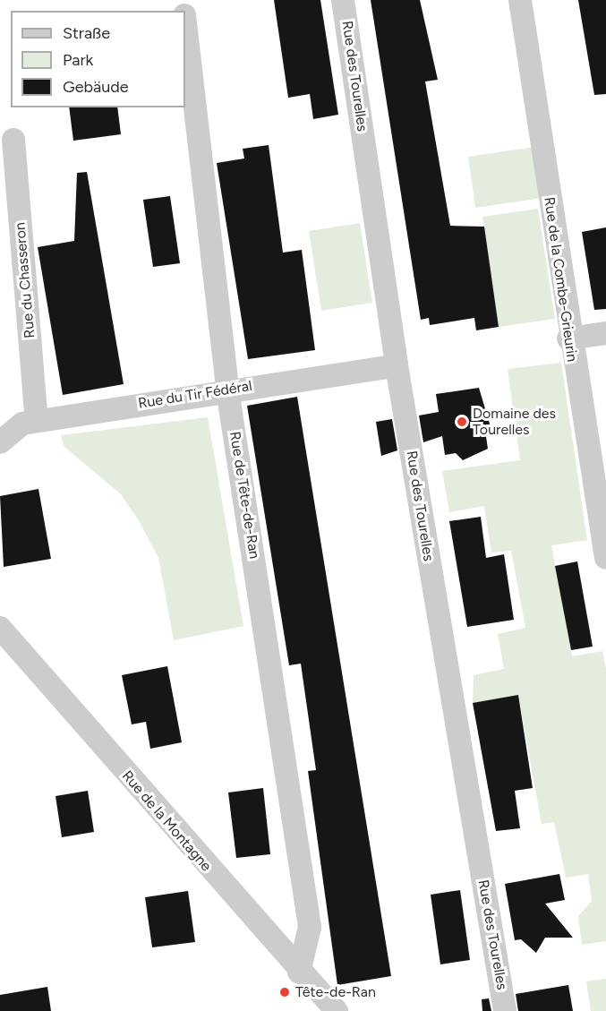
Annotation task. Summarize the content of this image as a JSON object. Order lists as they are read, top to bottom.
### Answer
{
  "streets": {
    "street": [
      "Rue des Tourelles",
      "Rue de la Combe-Grieurin",
      "Rue du Chasseron",
      "Rue du Tir Fédéral",
      "Rue de Tête-de-Ran",
      "Rue de la Montagne"
    ]
  },
  "crossings": [
    ["Rue des Tourelles", "Rue du Tir Fédéral"],
    ["Rue du Chasseron", "Rue du Tir Fédéral"],
    ["Rue du Tir Fédéral", "Rue de Tête-de-Ran"],
    ["Rue de Tête-de-Ran", "Rue de la Montagne"]
  ],
  "places": ["Domaine des Tourelles", "Tête-de-Ran"],
  "legend": ["Straße", "Park", "Gebäude"]
}
